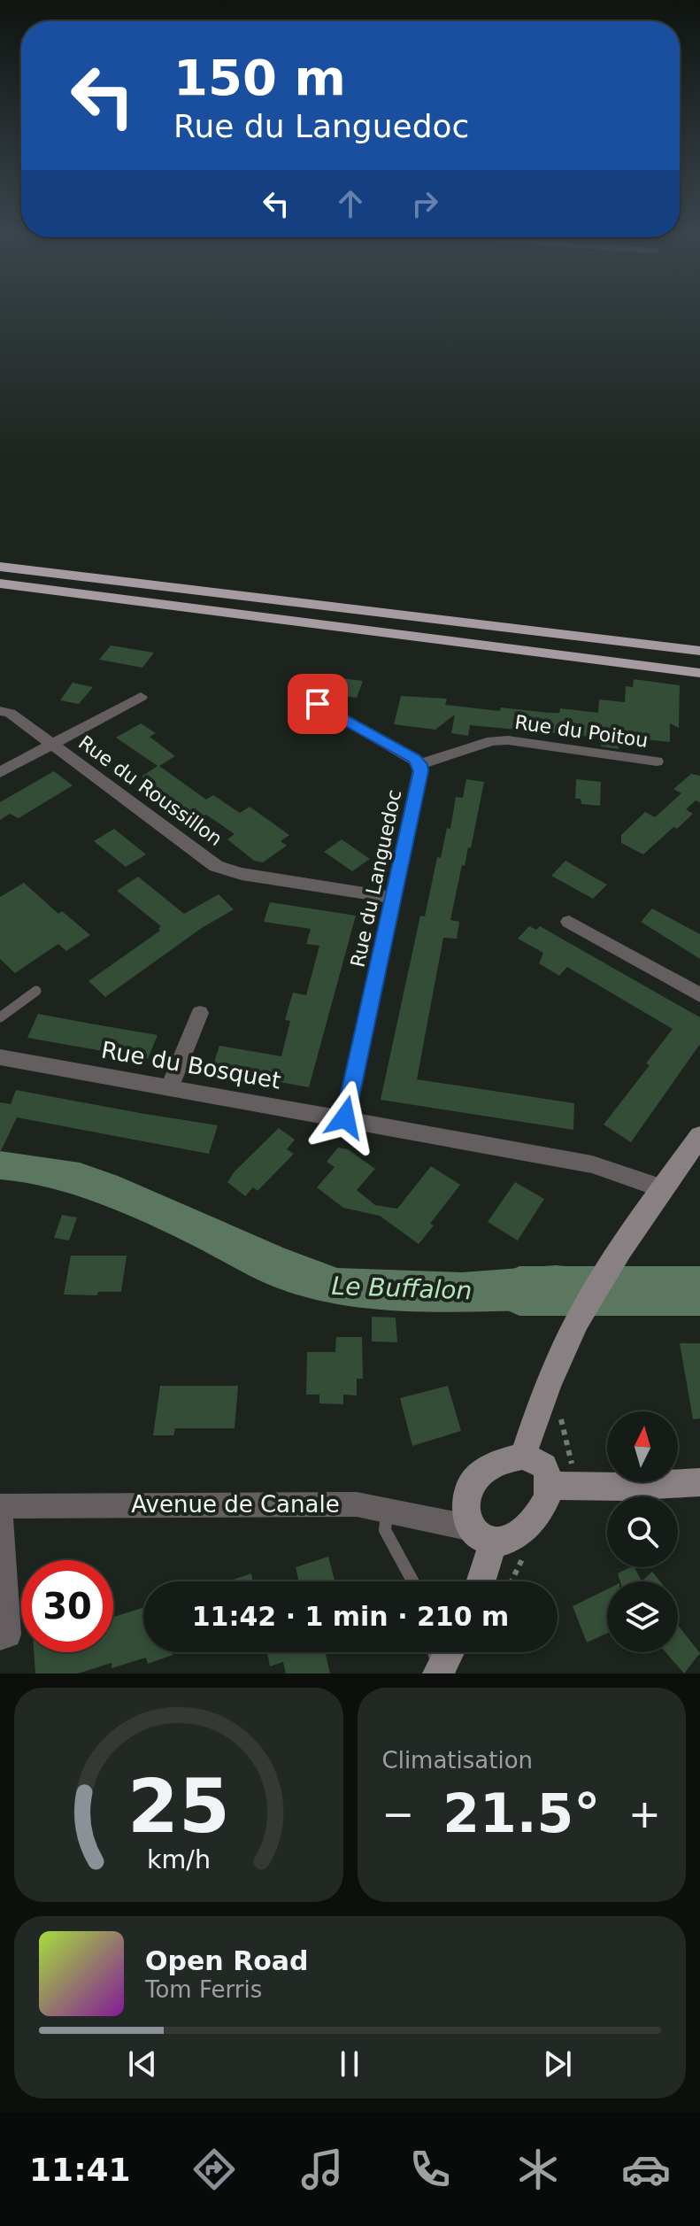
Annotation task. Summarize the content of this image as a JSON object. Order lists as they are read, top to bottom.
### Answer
{
  "streets": {
    "street": [
      "Rue du Poitou",
      "Rue du Roussillon",
      "Rue du Languedoc",
      "Rue du Bosquet",
      "Avenue de Canale"
    ]
  },
  "crossings": [
    ["Rue du Poitou", "Rue du Languedoc"],
    ["Rue du Roussillon", "Rue du Languedoc"],
    ["Rue du Languedoc", "Rue du Bosquet"]
  ],
  "water": ["Le Buffalon"],
  "north": "top",
  "page": {
    "turn": ["150 m", "Rue du Languedoc"],
    "limit": "30",
    "trip": "11:42 · 1 min · 210 m",
    "tile": "Climatisation",
    "heat": ["−", "21.5°", "+"],
    "song": ["Open Road", "Tom Ferris"],
    "tabs": "11:41",
    "gauge": ["25", "km/h"]
  }
}
